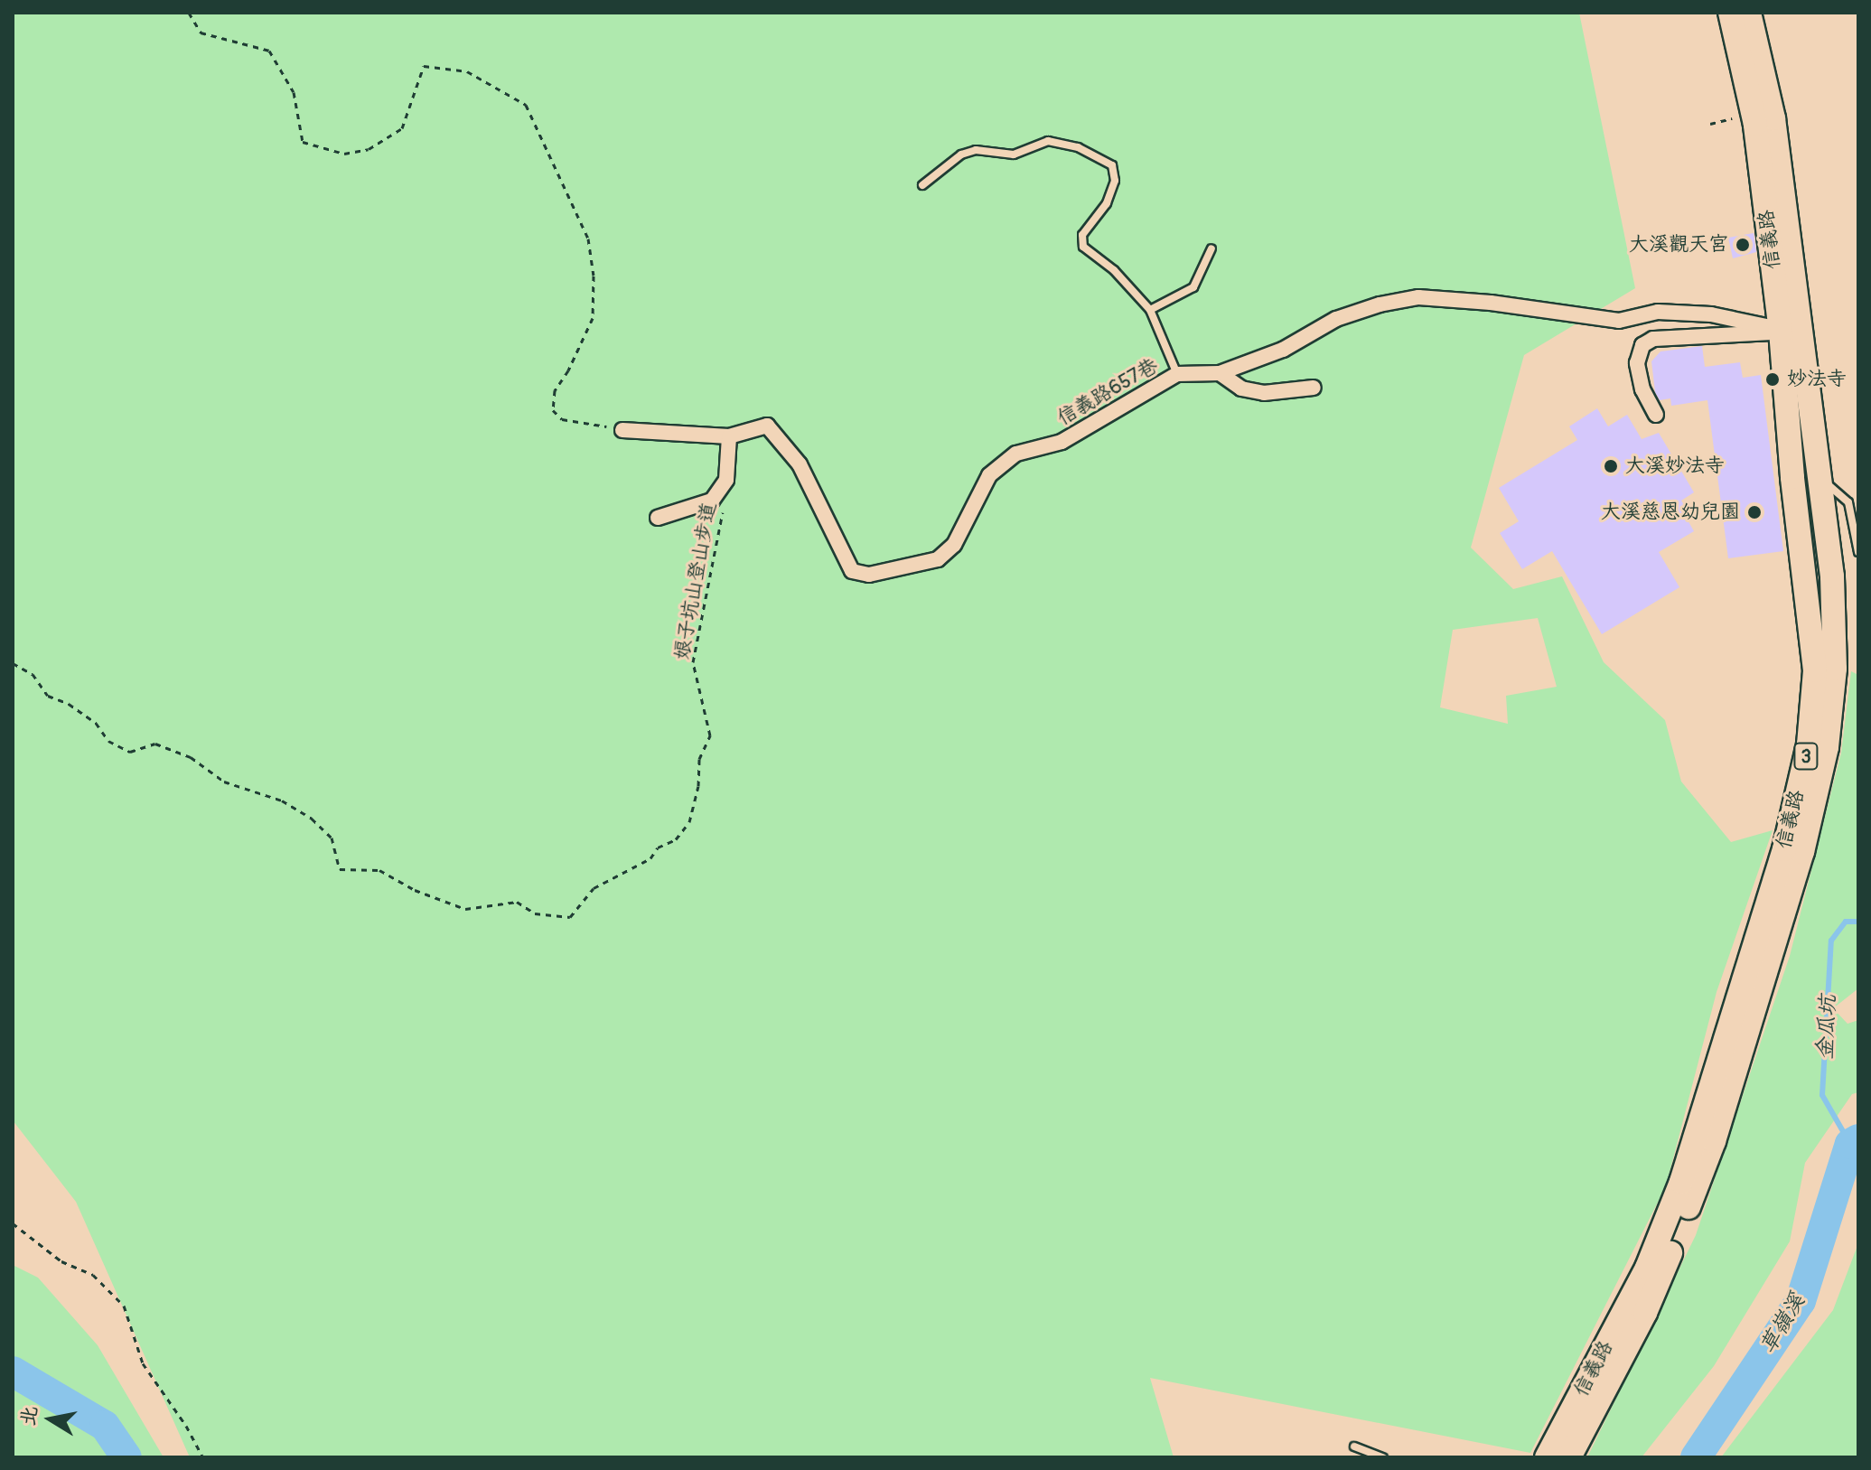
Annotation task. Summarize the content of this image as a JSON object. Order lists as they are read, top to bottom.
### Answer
{
  "streets": {
    "main road": ["信義路", "3"],
    "street": ["信義路657巷"],
    "path": ["娘子坑山登山步道"]
  },
  "crossings": [
    ["信義路", "信義路657巷"]
  ],
  "water": ["金瓜坑", "草嶺溪"],
  "places": [
    "大溪觀天宮",
    "妙法寺",
    "大溪妙法寺",
    "大溪慈恩幼兒園"
  ],
  "north": "left"
}
